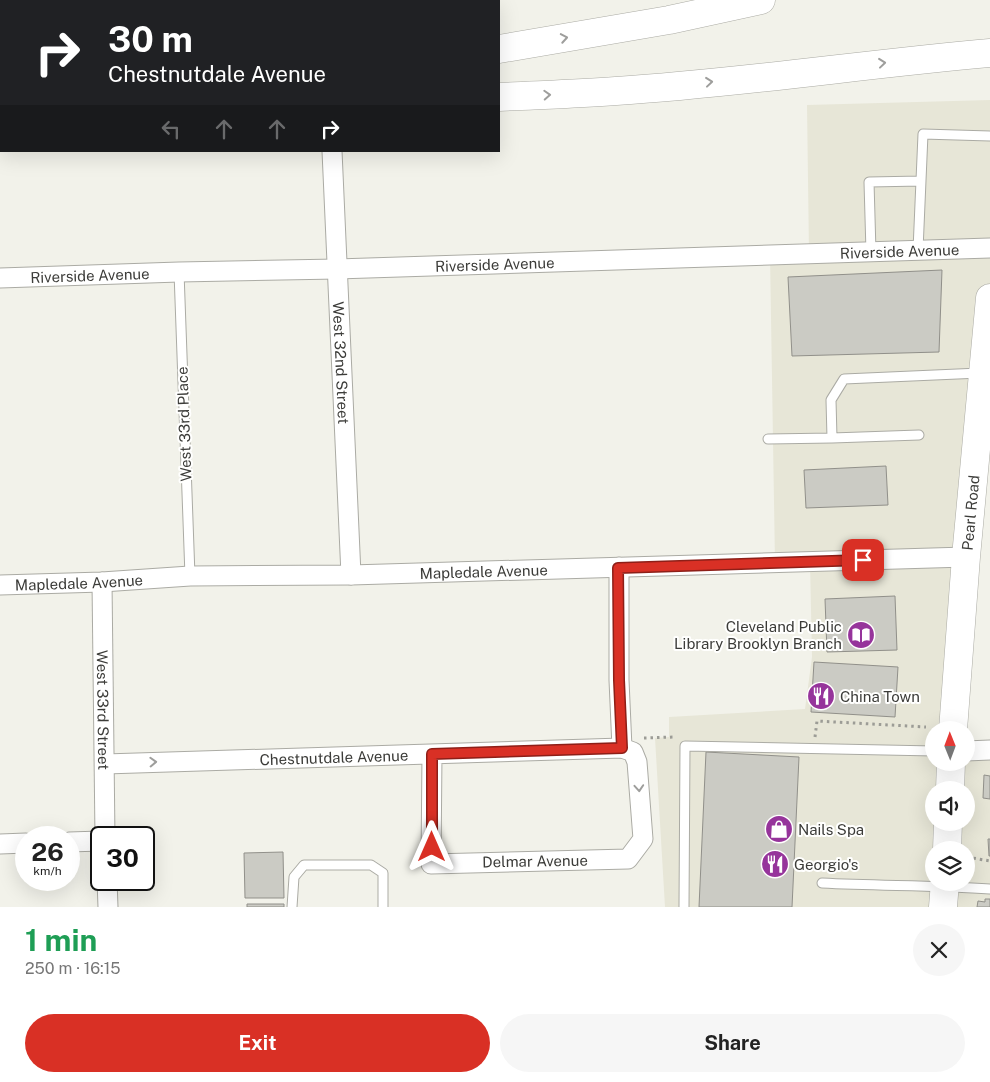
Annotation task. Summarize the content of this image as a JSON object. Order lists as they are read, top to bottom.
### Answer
{
  "streets": {
    "main road": ["Pearl Road"],
    "street": [
      "Riverside Avenue",
      "West 32nd Street",
      "Mapledale Avenue",
      "West 33rd Street",
      "Chestnutdale Avenue",
      "Delmar Avenue"
    ],
    "lane": ["West 33rd Place"]
  },
  "crossings": [
    ["Riverside Avenue", "West 32nd Street"],
    ["Riverside Avenue", "West 33rd Place"],
    ["West 32nd Street", "Mapledale Avenue"],
    ["West 33rd Place", "Mapledale Avenue"],
    ["Pearl Road", "Mapledale Avenue"],
    ["Mapledale Avenue", "West 33rd Street"],
    ["West 33rd Street", "Chestnutdale Avenue"],
    ["Chestnutdale Avenue", "Delmar Avenue"]
  ],
  "one_way": ["Chestnutdale Avenue"],
  "places": {
    "library": ["Cleveland Public Library Brooklyn Branch"],
    "restaurant": ["China Town", "Georgio's"],
    "shop": ["Nails Spa"]
  },
  "north": "top",
  "page": {
    "turn": ["30 m", "Chestnutdale Avenue"],
    "speed": "26 km/h",
    "limit": "30",
    "heading": ["1 min", "250 m · 16:15"],
    "buttons": ["Exit", "Share"]
  }
}
